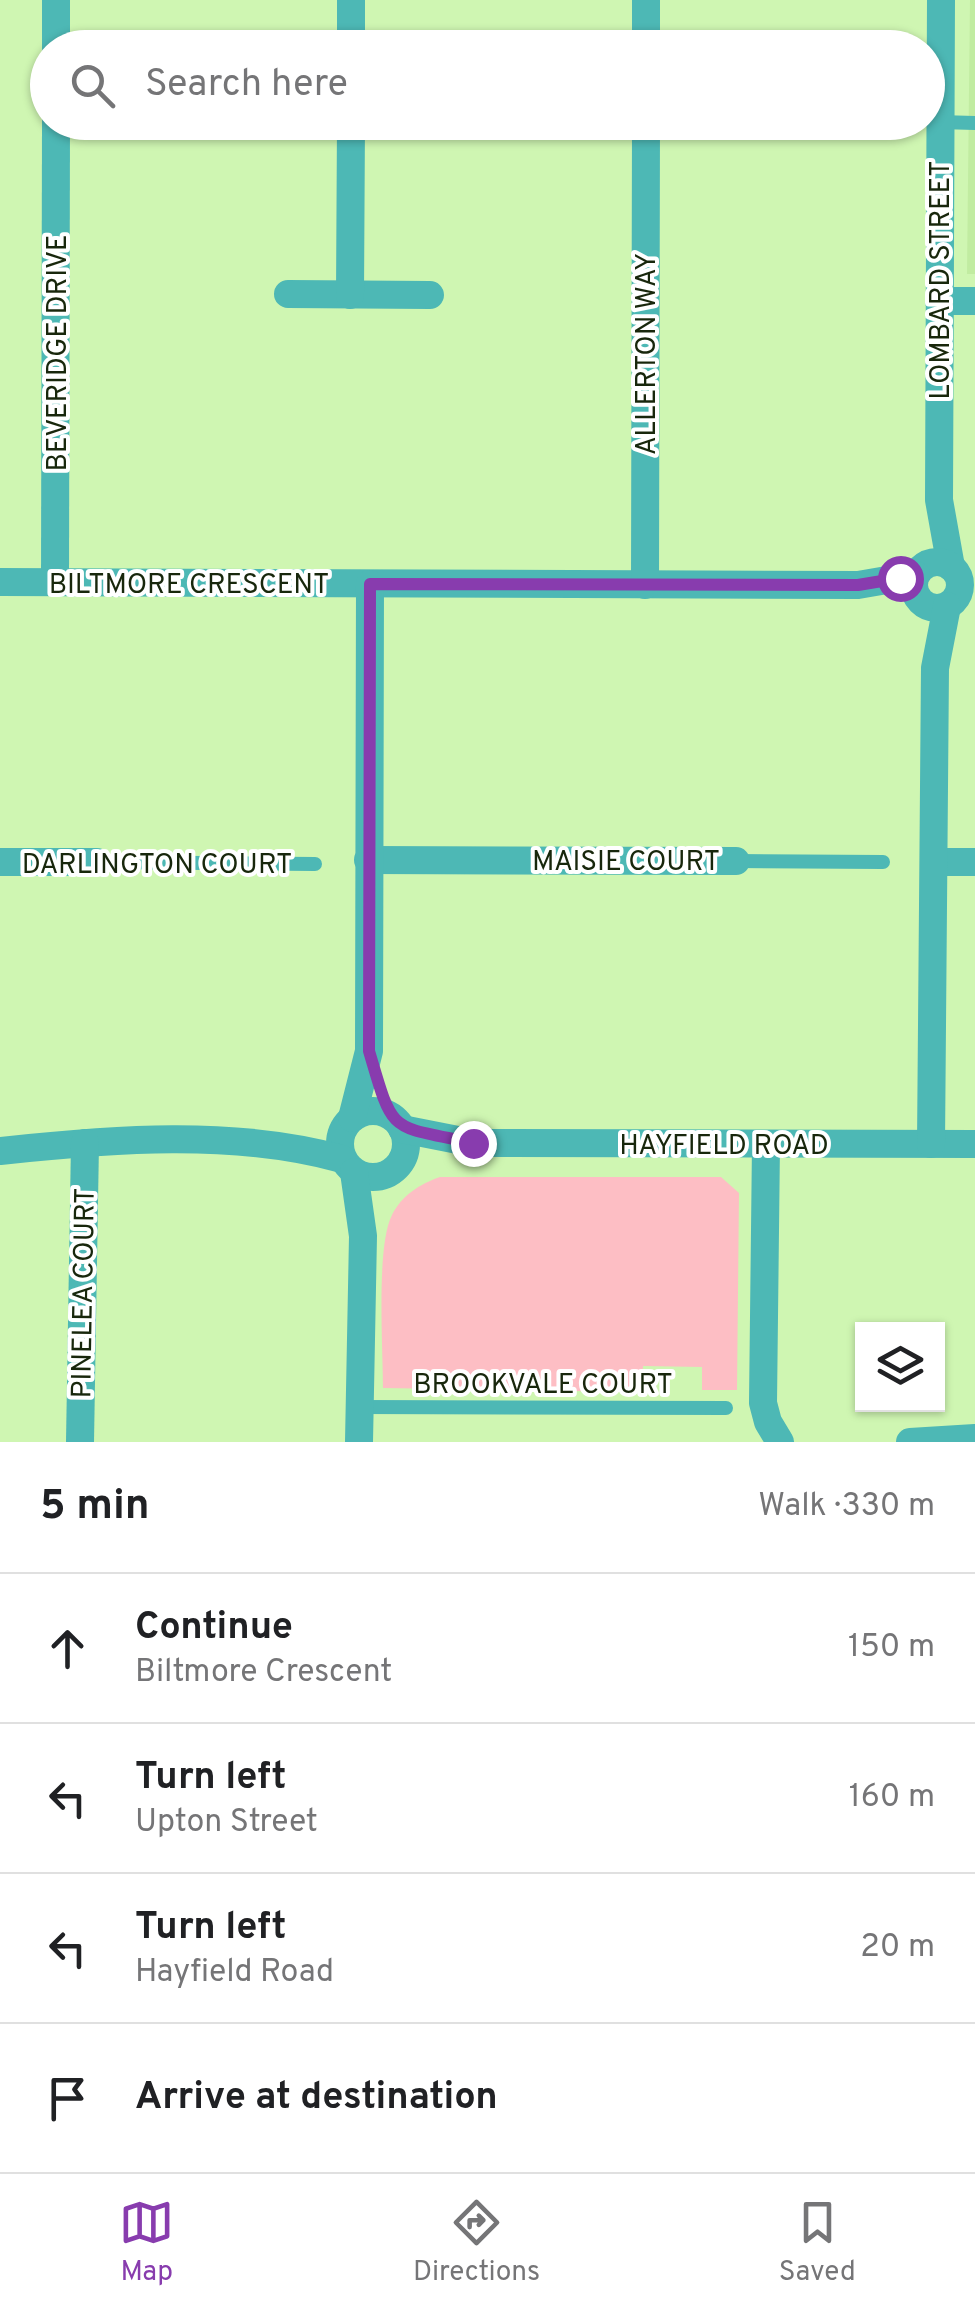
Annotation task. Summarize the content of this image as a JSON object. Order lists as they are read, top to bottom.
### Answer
{
  "streets": {
    "street": [
      "LOMBARD STREET",
      "BEVERIDGE DRIVE",
      "ALLERTON WAY",
      "BILTMORE CRESCENT",
      "MAISIE COURT",
      "DARLINGTON COURT",
      "HAYFIELD ROAD",
      "PINELEA COURT"
    ],
    "lane": ["BROOKVALE COURT"]
  },
  "crossings": [
    ["LOMBARD STREET", "BILTMORE CRESCENT"],
    ["LOMBARD STREET", "HAYFIELD ROAD"],
    ["BEVERIDGE DRIVE", "BILTMORE CRESCENT"],
    ["ALLERTON WAY", "BILTMORE CRESCENT"]
  ],
  "page": {
    "search": "Search here",
    "heading": ["5 min", "Walk · 330 m"],
    "list": [
      ["Continue", "Biltmore Crescent", "150 m"],
      ["Turn left", "Upton Street", "160 m"],
      ["Turn left", "Hayfield Road", "20 m"],
      "Arrive at destination"
    ],
    "nav": ["Map", "Directions", "Saved"]
  }
}
